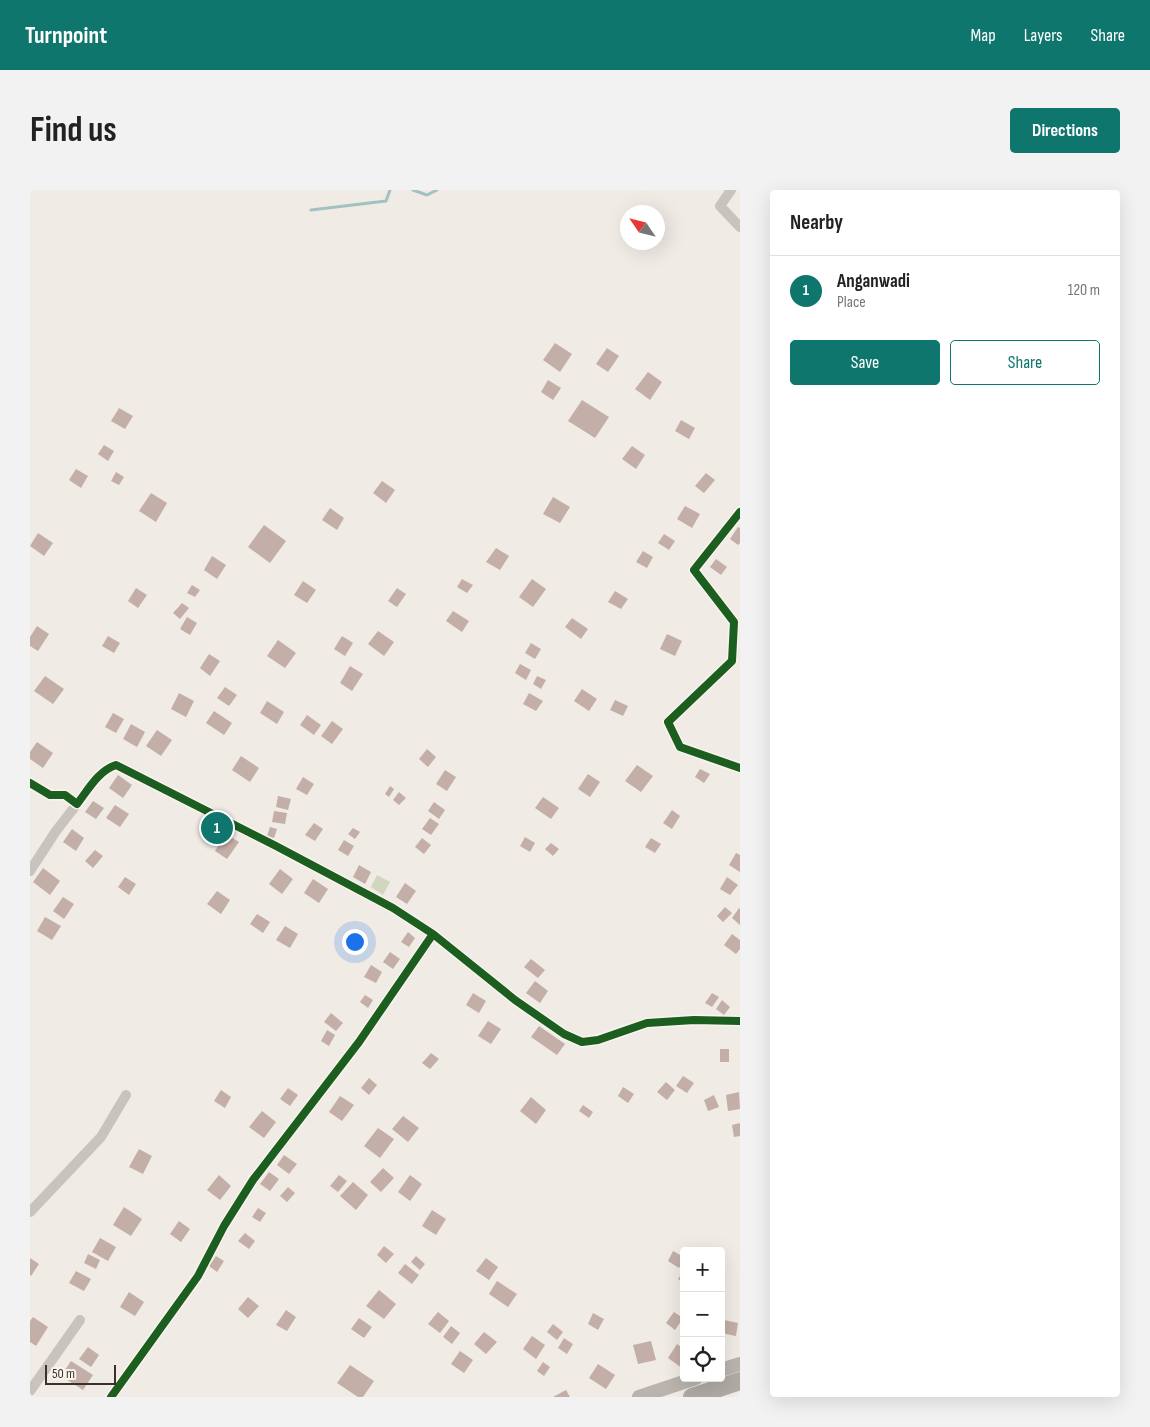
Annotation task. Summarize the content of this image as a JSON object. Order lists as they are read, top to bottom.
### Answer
{
  "scale_bar": "50 m",
  "north": "top left",
  "page": {
    "header": "Turnpoint",
    "nav": ["Map", "Layers", "Share"],
    "buttons": [
      "Directions",
      ["Save", "Share"]
    ],
    "title": "Find us",
    "heading": "Nearby",
    "list": [
      {
        "mark": "1",
        "name": "Anganwadi",
        "note": "Place",
        "value": "120 m"
      }
    ],
    "pins": "1",
    "map_buttons": ["+", "−"],
    "scale": "50 m"
  }
}
